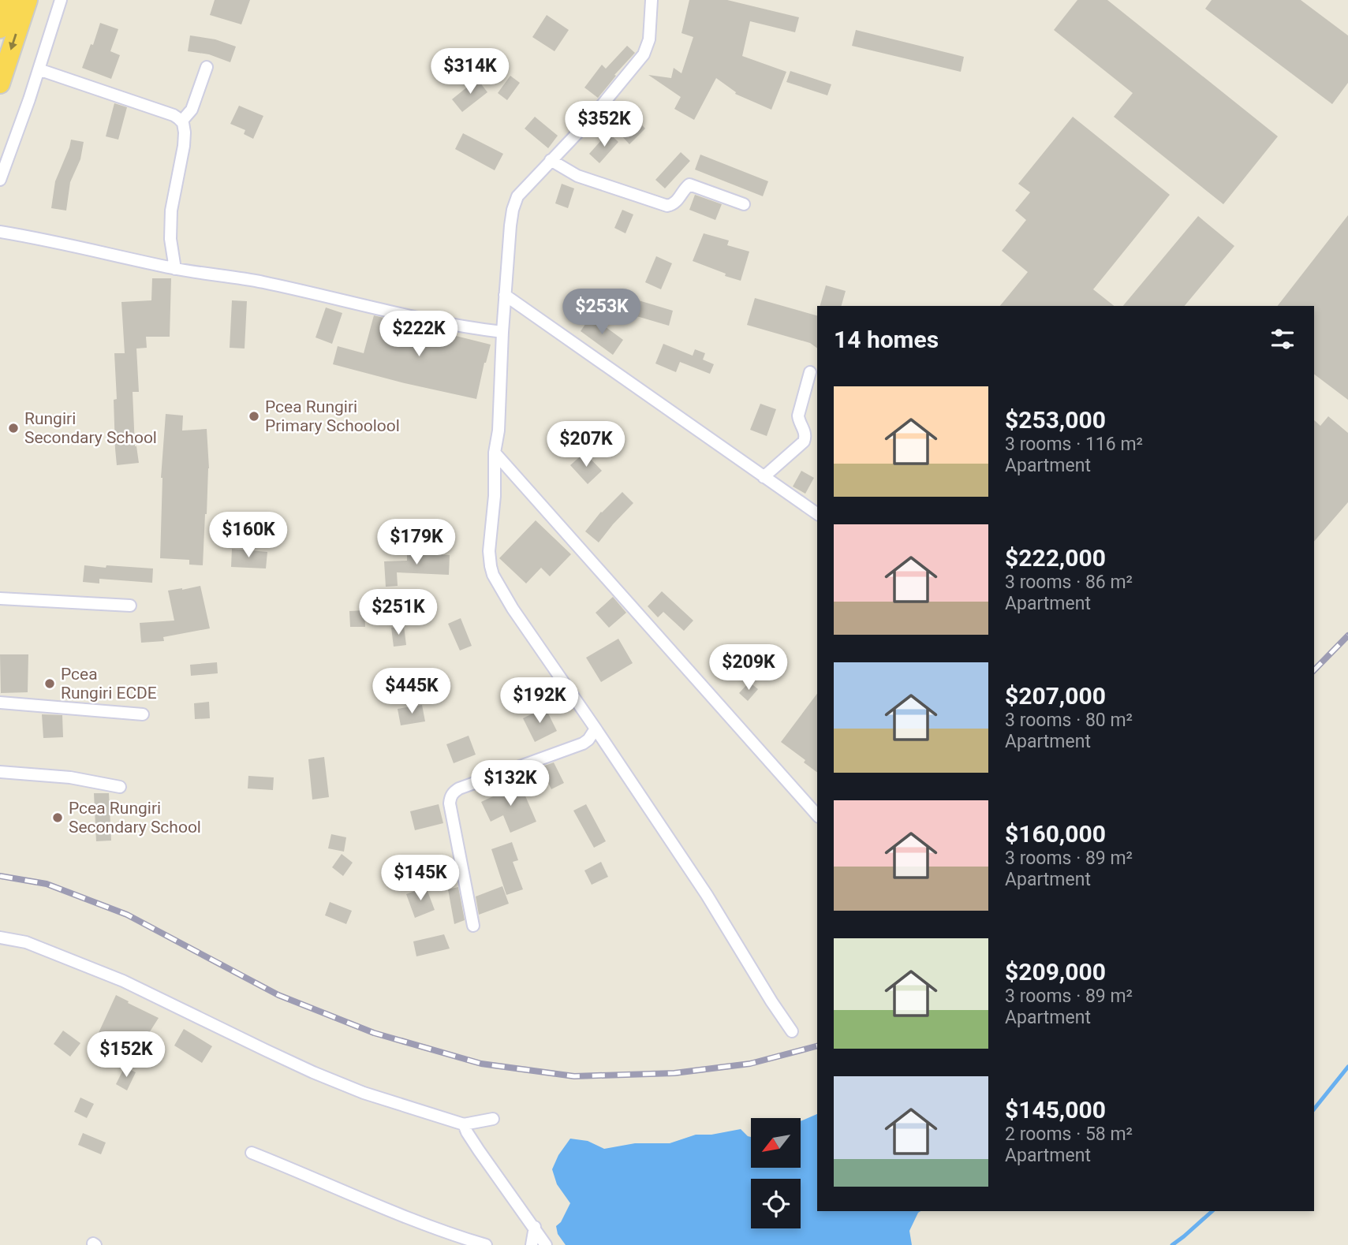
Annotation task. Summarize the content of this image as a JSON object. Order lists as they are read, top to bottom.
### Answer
{
  "places": [
    "Pcea Rungiri Primary Schoolool",
    "Rungiri Secondary School",
    "Pcea Rungiri ECDE",
    "Pcea Rungiri Secondary School"
  ],
  "north": "bottom left",
  "page": {
    "price": [
      "$314K",
      "$352K",
      "$253K",
      "$222K",
      "$207K",
      "$160K",
      "$179K",
      "$251K",
      "$209K",
      "$445K",
      "$192K",
      "$132K",
      "$145K",
      "$152K"
    ],
    "heading": "14 homes",
    "list": [
      {
        "name": "$253,000",
        "note": "3 rooms · 116 m² · Apartment"
      },
      {
        "name": "$222,000",
        "note": "3 rooms · 86 m² · Apartment"
      },
      {
        "name": "$207,000",
        "note": "3 rooms · 80 m² · Apartment"
      },
      {
        "name": "$160,000",
        "note": "3 rooms · 89 m² · Apartment"
      },
      {
        "name": "$209,000",
        "note": "3 rooms · 89 m² · Apartment"
      },
      {
        "name": "$145,000",
        "note": "2 rooms · 58 m² · Apartment"
      }
    ]
  }
}
